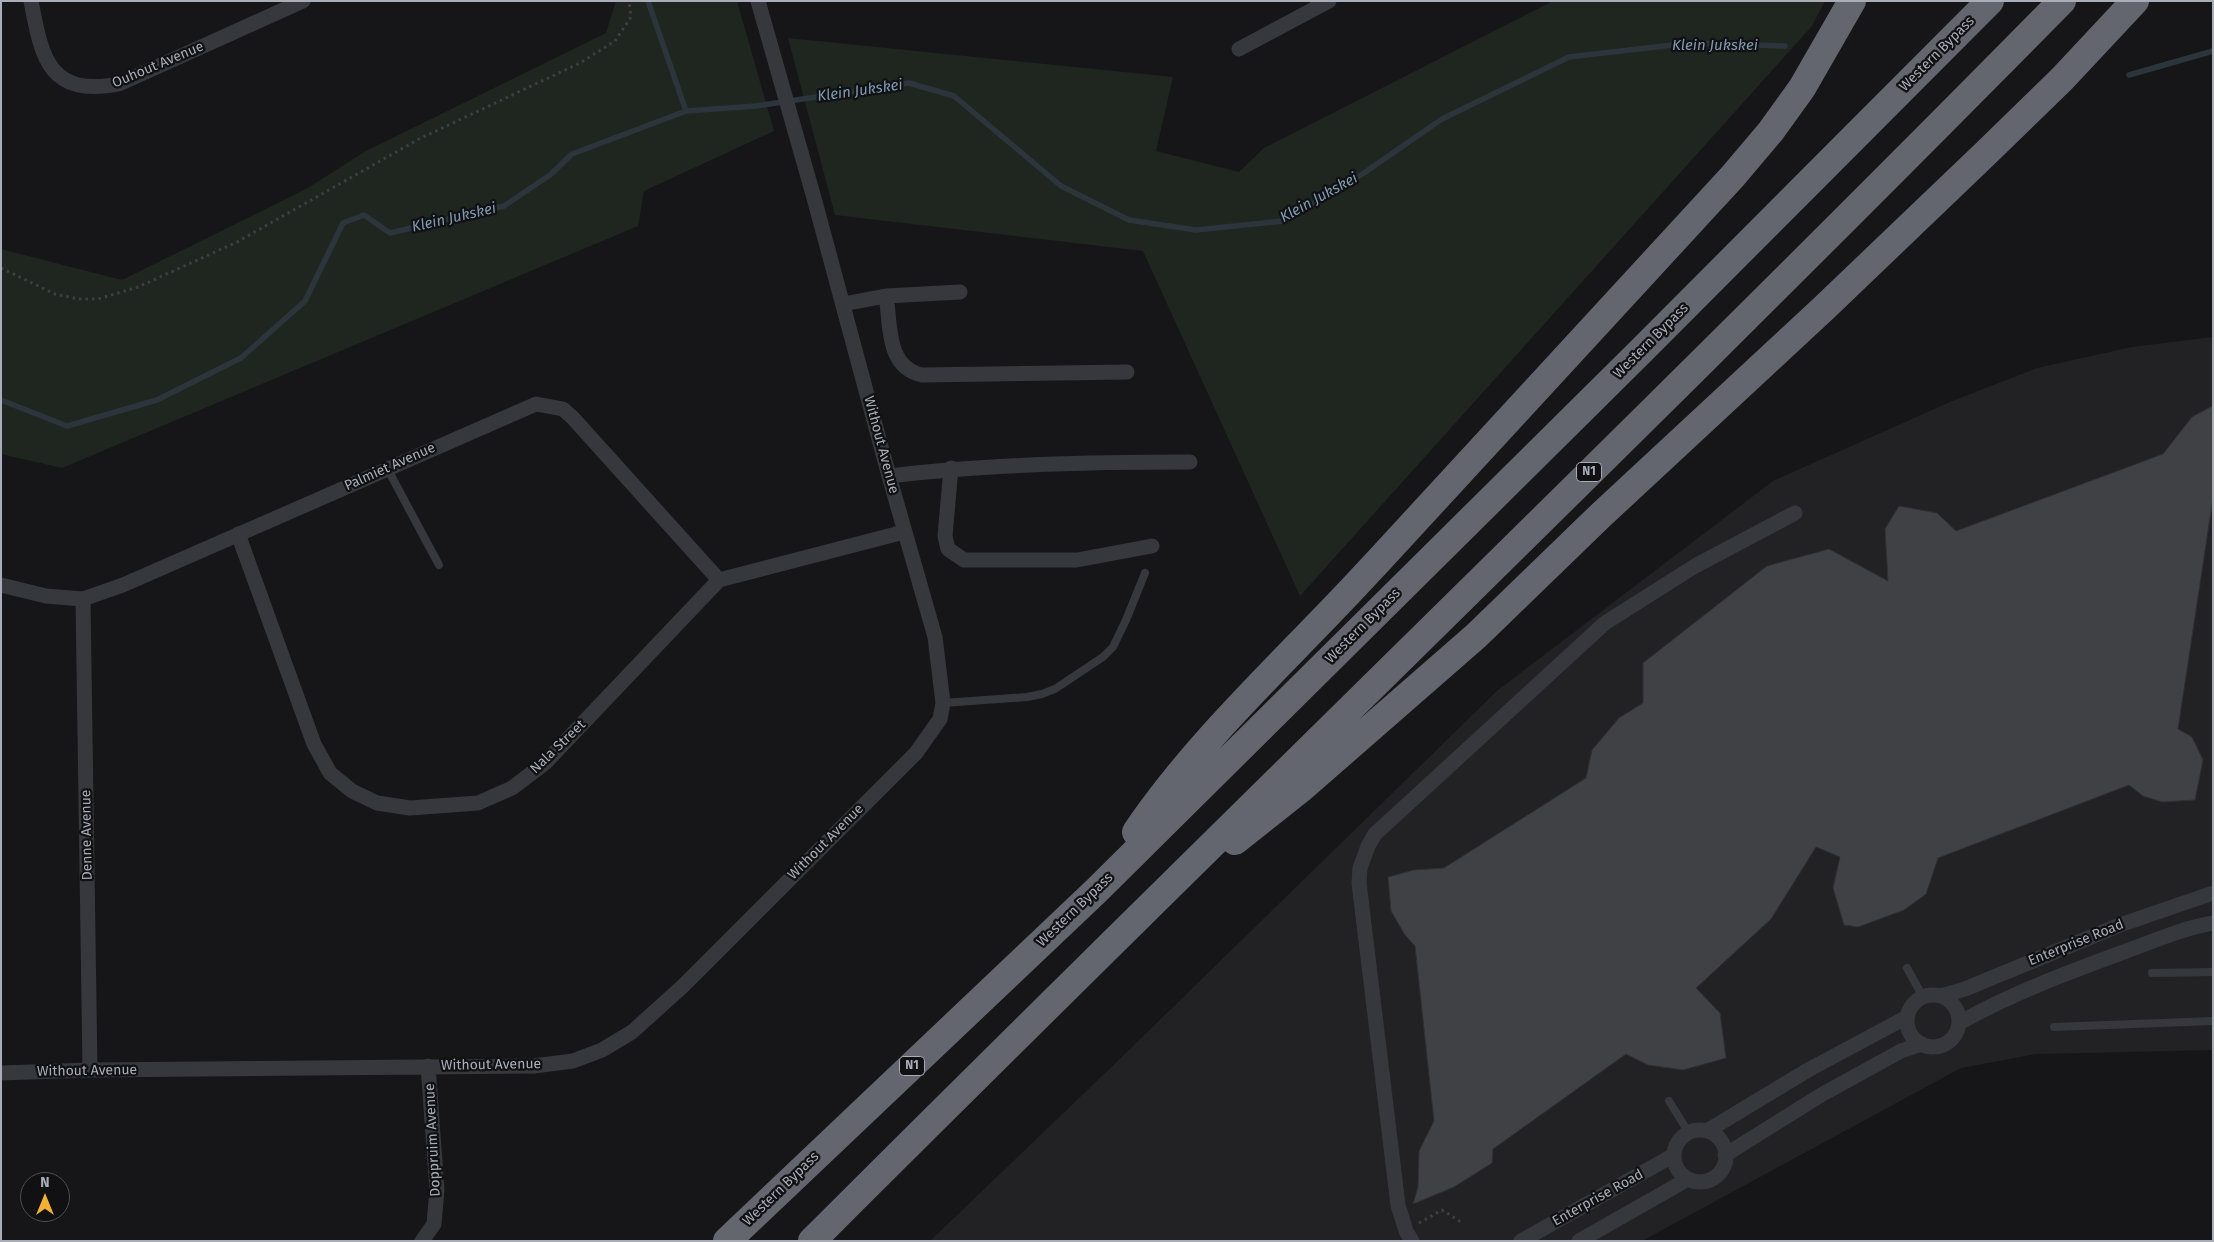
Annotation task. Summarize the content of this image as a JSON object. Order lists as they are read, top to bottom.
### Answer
{
  "streets": {
    "highway": ["Western Bypass", "N1"],
    "street": [
      "Ouhout Avenue",
      "Without Avenue",
      "Palmiet Avenue",
      "Nala Street",
      "Denne Avenue",
      "Enterprise Road",
      "Doppruim Avenue"
    ]
  },
  "crossings": [
    ["Without Avenue", "Denne Avenue"],
    ["Without Avenue", "Doppruim Avenue"],
    ["Palmiet Avenue", "Nala Street"],
    ["Palmiet Avenue", "Denne Avenue"]
  ],
  "water": ["Klein Jukskei"],
  "north": "top"
}
